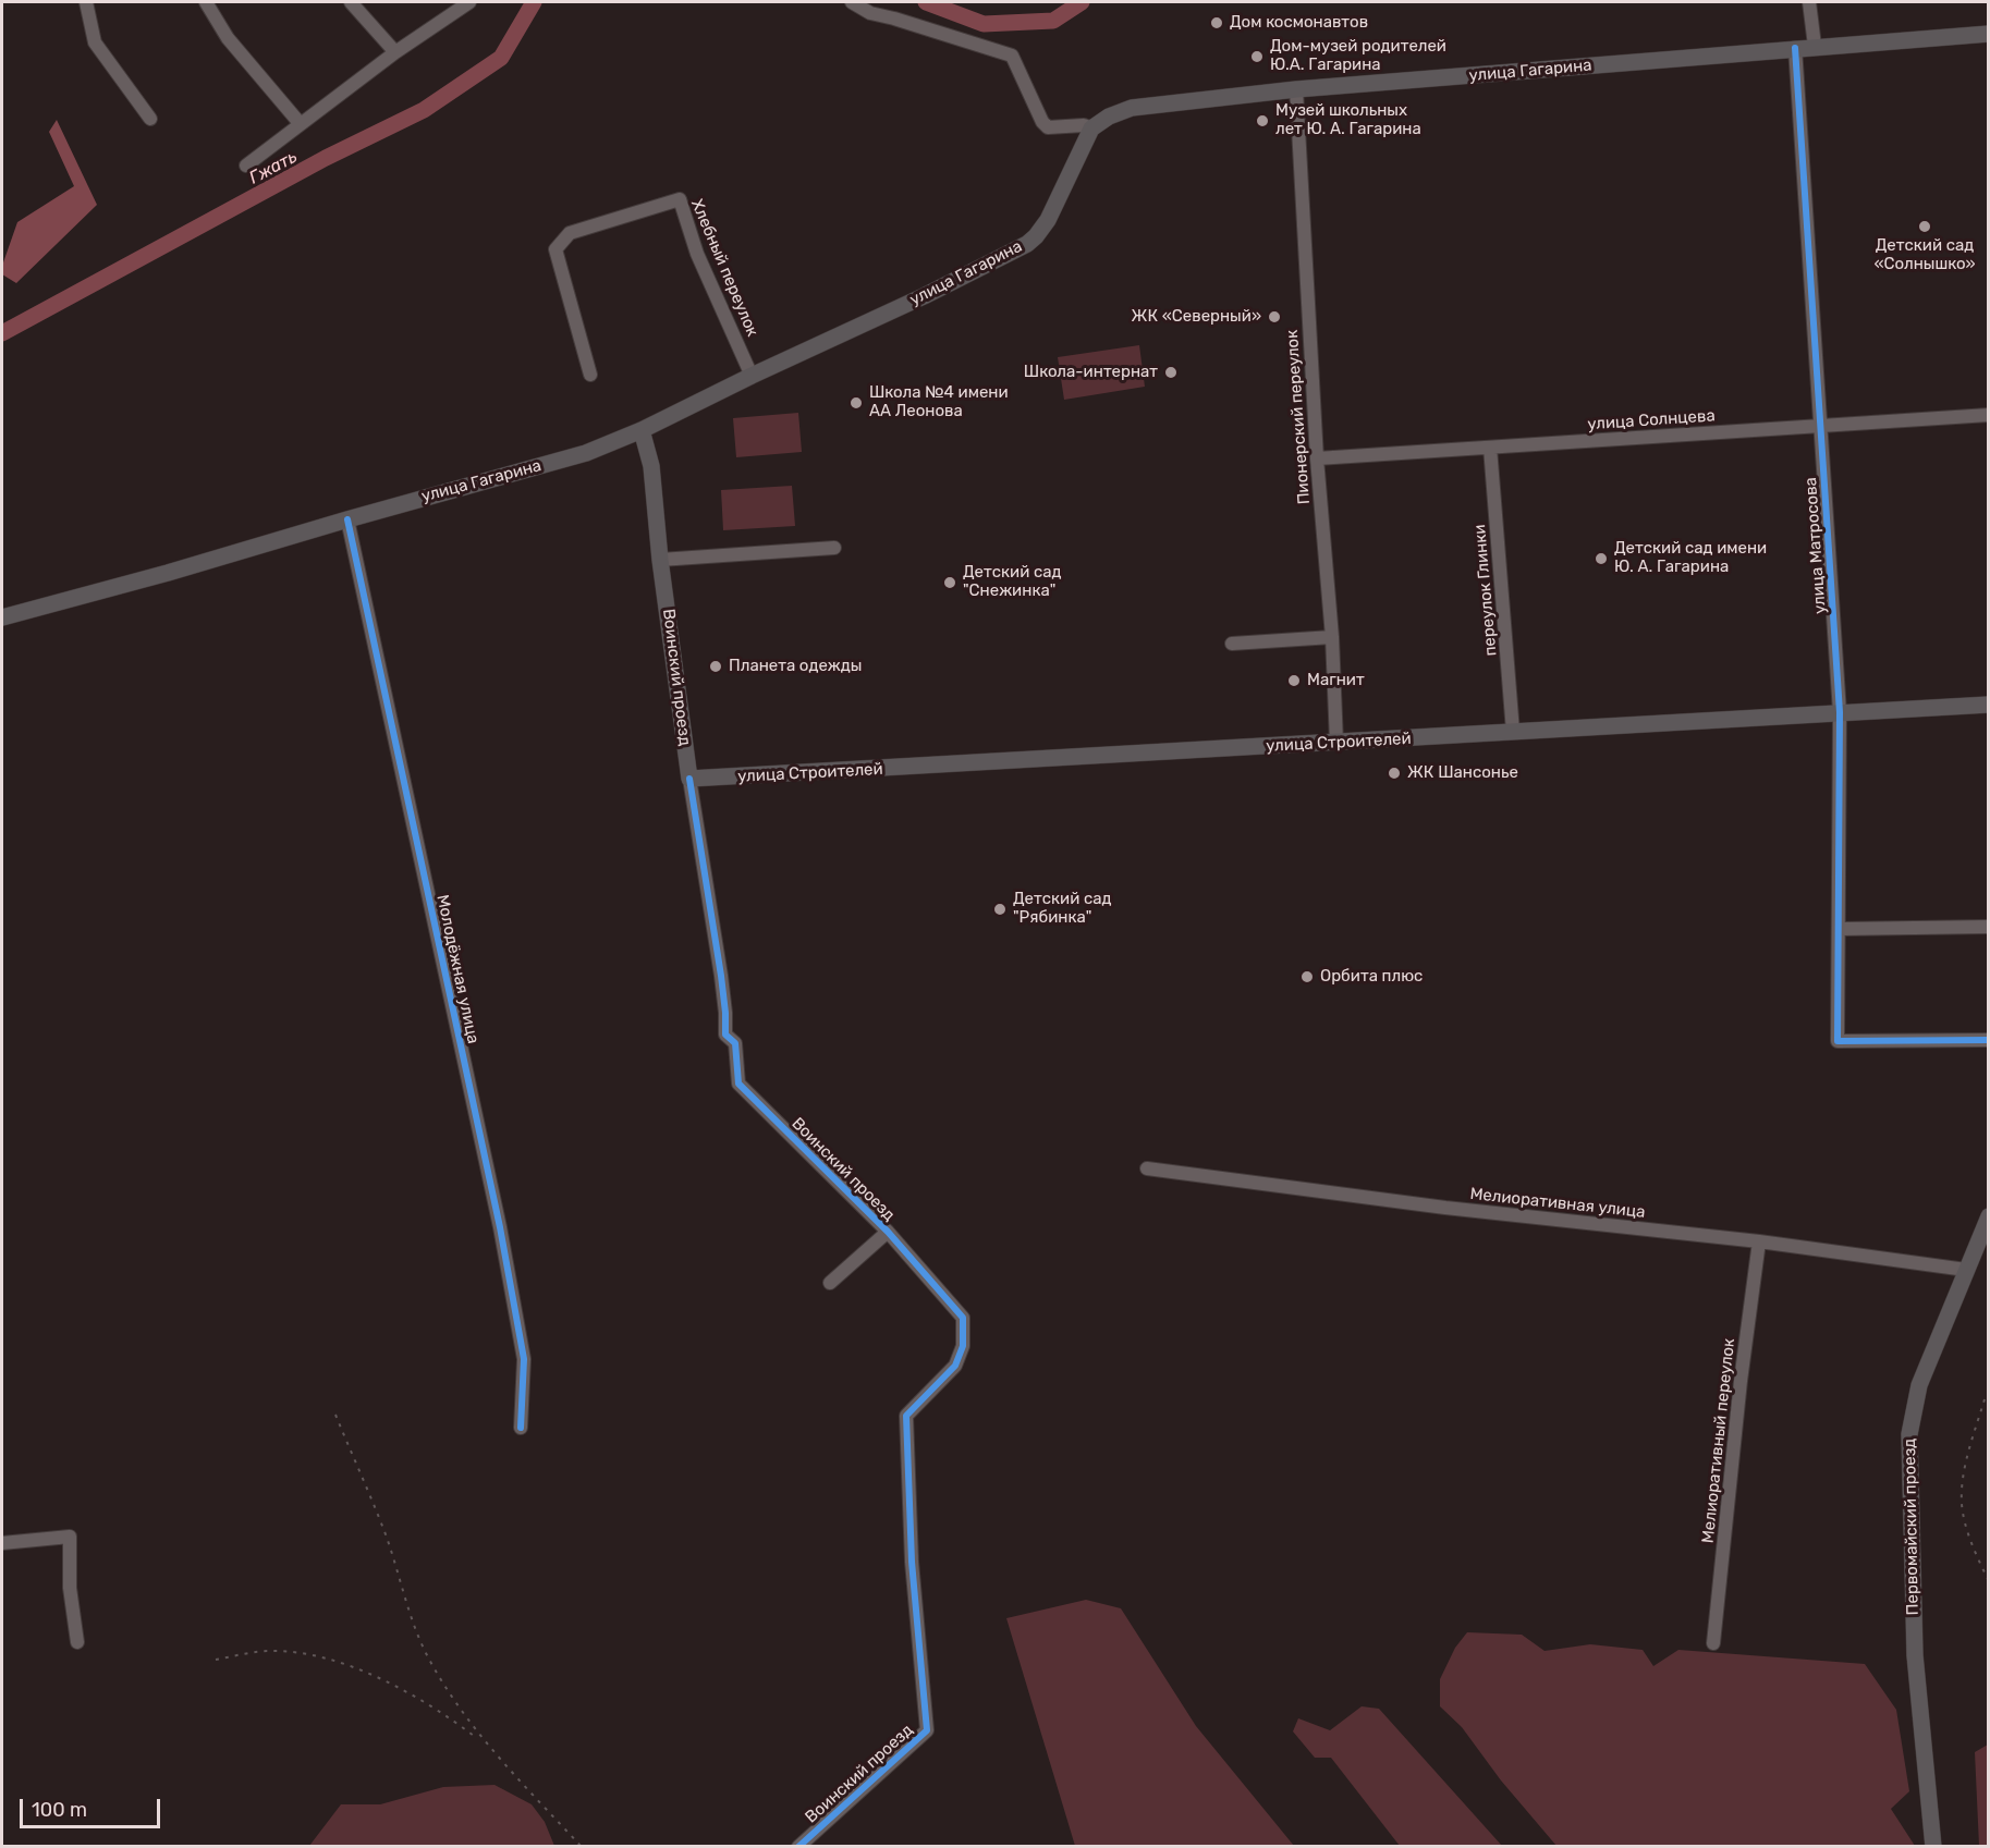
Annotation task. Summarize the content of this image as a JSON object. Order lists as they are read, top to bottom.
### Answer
{
  "streets": {
    "main road": [
      "улица Гагарина",
      "Воинский проезд",
      "улица Строителей",
      "Первомайский проезд"
    ],
    "street": [
      "Хлебный переулок",
      "Пионерский переулок",
      "улица Солнцева",
      "улица Матросова",
      "переулок Глинки",
      "Молодёжная улица",
      "Мелиоративная улица",
      "Мелиоративный переулок"
    ]
  },
  "crossings": [
    ["улица Гагарина", "Хлебный переулок"],
    ["улица Гагарина", "Пионерский переулок"],
    ["улица Гагарина", "улица Матросова"],
    ["улица Гагарина", "Воинский проезд"],
    ["улица Гагарина", "Молодёжная улица"],
    ["Пионерский переулок", "улица Солнцева"],
    ["Пионерский переулок", "улица Строителей"],
    ["улица Солнцева", "улица Матросова"],
    ["улица Солнцева", "переулок Глинки"],
    ["улица Матросова", "улица Строителей"],
    ["переулок Глинки", "улица Строителей"],
    ["Воинский проезд", "улица Строителей"],
    ["Мелиоративная улица", "Мелиоративный переулок"],
    ["Мелиоративная улица", "Первомайский проезд"]
  ],
  "water": ["Гжать"],
  "places": [
    "Дом космонавтов",
    "Дом-музей родителей Ю.А. Гагарина",
    "Музей школьных лет Ю. А. Гагарина",
    "Детский сад «Солнышко»",
    "ЖК «Северный»",
    "Школа-интернат",
    "Школа №4 имени АА Леонова",
    "Детский сад имени Ю. А. Гагарина",
    "Детский сад \"Снежинка\"",
    "Планета одежды",
    "Магнит",
    "ЖК Шансонье",
    "Детский сад \"Рябинка\"",
    "Орбита плюс"
  ],
  "scale_bar": "100 m"
}
